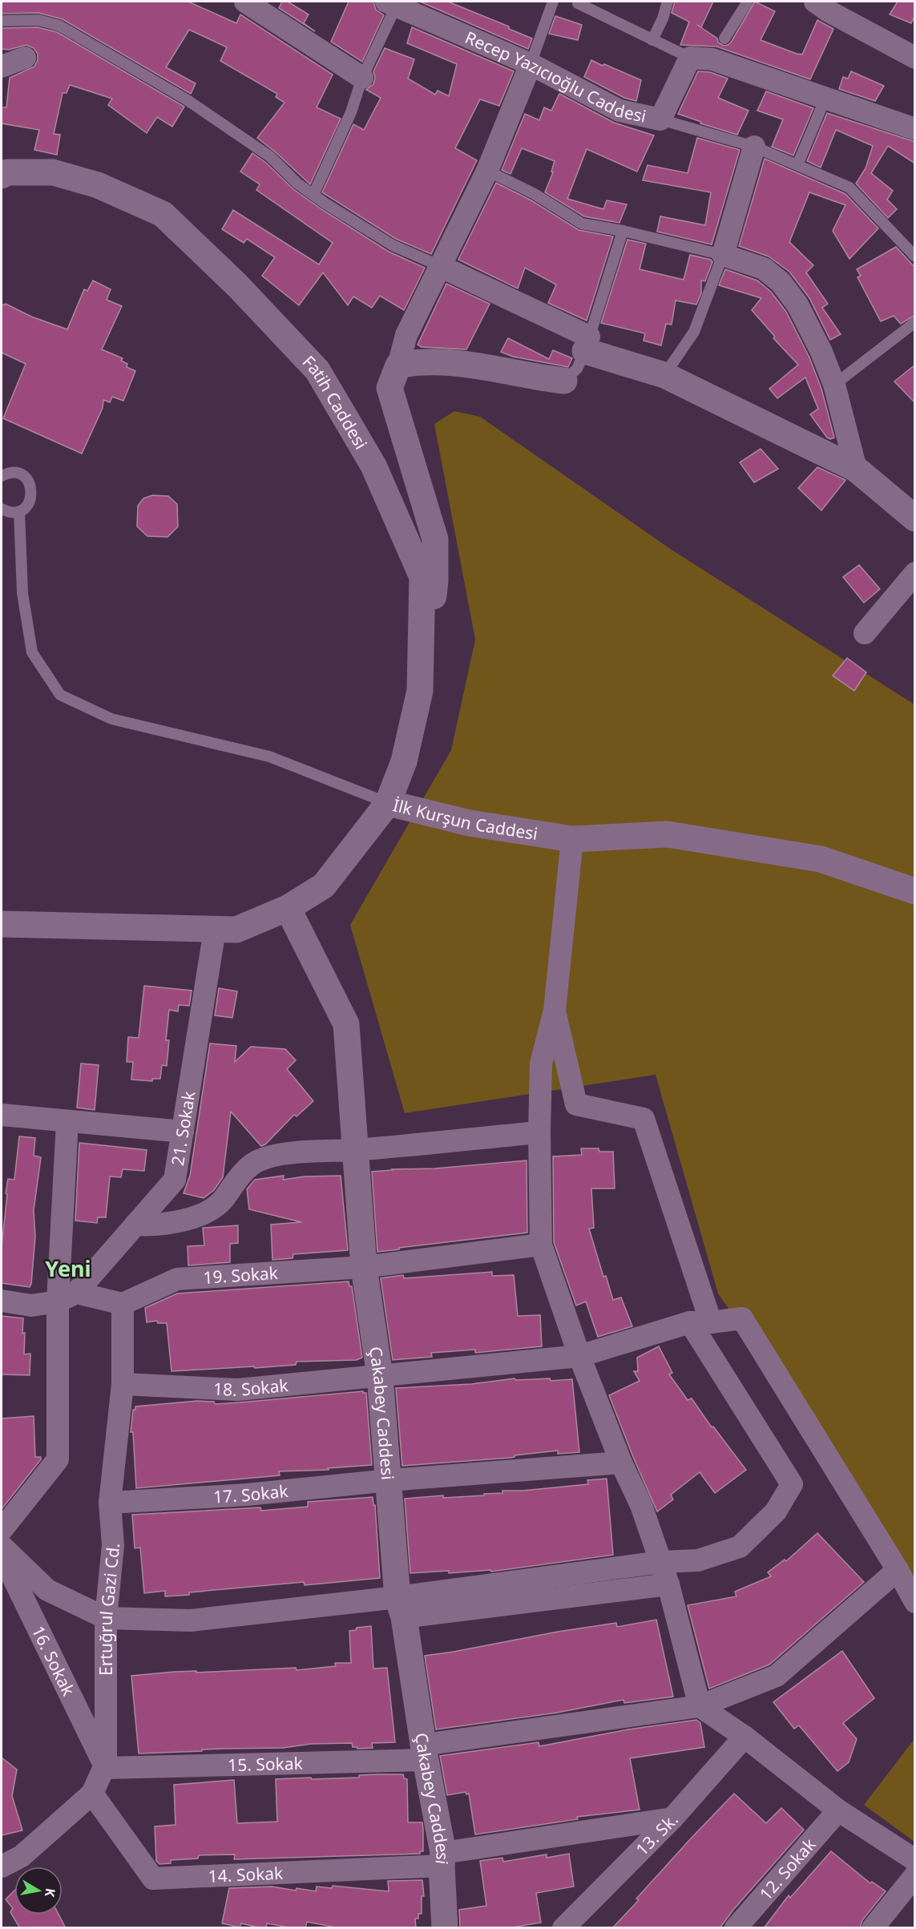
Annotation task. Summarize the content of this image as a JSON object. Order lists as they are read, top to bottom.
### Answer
{
  "streets": {
    "street": [
      "Recep Yazıcıoğlu Caddesi",
      "Fatih Caddesi",
      "İlk Kurşun Caddesi",
      "21. Sokak",
      "19. Sokak",
      "18. Sokak",
      "Çakabey Caddesi",
      "17. Sokak",
      "Ertuğrul Gazi Cd.",
      "16. Sokak",
      "15. Sokak",
      "13. Sk.",
      "12. Sokak",
      "14. Sokak"
    ]
  },
  "crossings": [
    ["Fatih Caddesi", "İlk Kurşun Caddesi"],
    ["İlk Kurşun Caddesi", "21. Sokak"],
    ["İlk Kurşun Caddesi", "Çakabey Caddesi"],
    ["19. Sokak", "Çakabey Caddesi"],
    ["19. Sokak", "Ertuğrul Gazi Cd."],
    ["18. Sokak", "Çakabey Caddesi"],
    ["18. Sokak", "Ertuğrul Gazi Cd."],
    ["18. Sokak", "15. Sokak"],
    ["Çakabey Caddesi", "17. Sokak"],
    ["Çakabey Caddesi", "15. Sokak"],
    ["Çakabey Caddesi", "14. Sokak"],
    ["17. Sokak", "Ertuğrul Gazi Cd."],
    ["Ertuğrul Gazi Cd.", "16. Sokak"],
    ["Ertuğrul Gazi Cd.", "15. Sokak"],
    ["Ertuğrul Gazi Cd.", "14. Sokak"],
    ["16. Sokak", "15. Sokak"]
  ],
  "districts": ["Yeni"],
  "north": "right"
}
